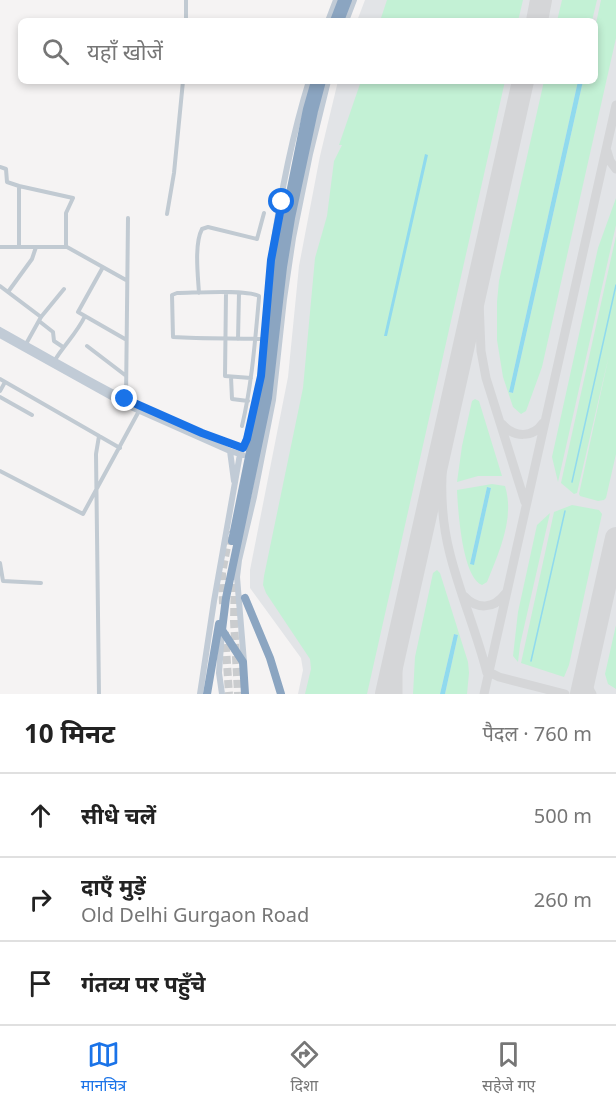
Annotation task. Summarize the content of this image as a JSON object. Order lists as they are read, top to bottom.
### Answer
{
  "page": {
    "search": "यहाँ खोजें",
    "heading": ["10 मिनट", "पैदल · 760 m"],
    "list": [
      ["सीधे चलें", "500 m"],
      ["दाएँ मुड़ें", "Old Delhi Gurgaon Road", "260 m"],
      "गंतव्य पर पहुँचे"
    ],
    "nav": ["मानचित्र", "दिशा", "सहेजे गए"]
  }
}
